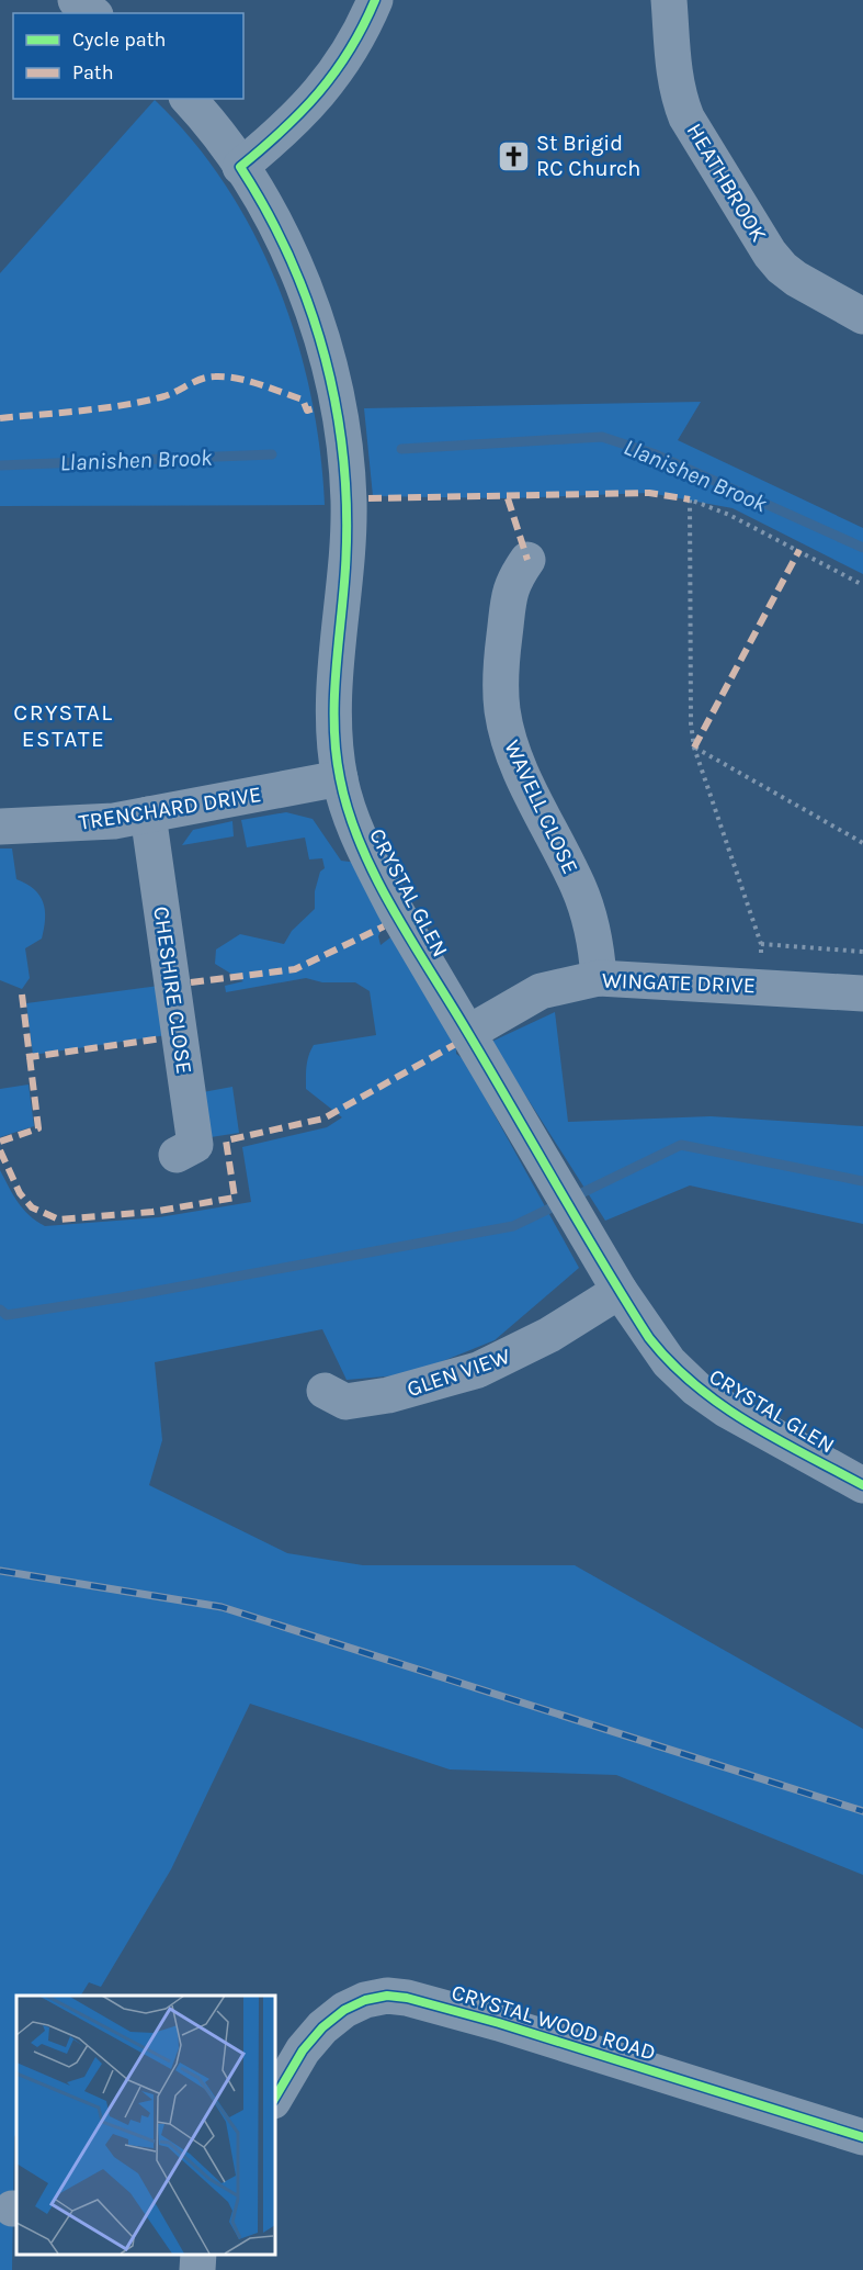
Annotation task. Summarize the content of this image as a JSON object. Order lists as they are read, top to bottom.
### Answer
{
  "streets": {
    "street": [
      "HEATHBROOK",
      "WAVELL CLOSE",
      "TRENCHARD DRIVE",
      "CRYSTAL GLEN",
      "WINGATE DRIVE",
      "CHESHIRE CLOSE",
      "GLEN VIEW",
      "CRYSTAL WOOD ROAD"
    ]
  },
  "crossings": [
    ["WAVELL CLOSE", "WINGATE DRIVE"],
    ["TRENCHARD DRIVE", "CRYSTAL GLEN"],
    ["TRENCHARD DRIVE", "CHESHIRE CLOSE"],
    ["CRYSTAL GLEN", "WINGATE DRIVE"],
    ["CRYSTAL GLEN", "GLEN VIEW"]
  ],
  "districts": ["CRYSTAL ESTATE"],
  "water": ["Llanishen Brook"],
  "places": {
    "church": ["St Brigid RC Church"]
  },
  "legend": ["Cycle path", "Path"]
}
